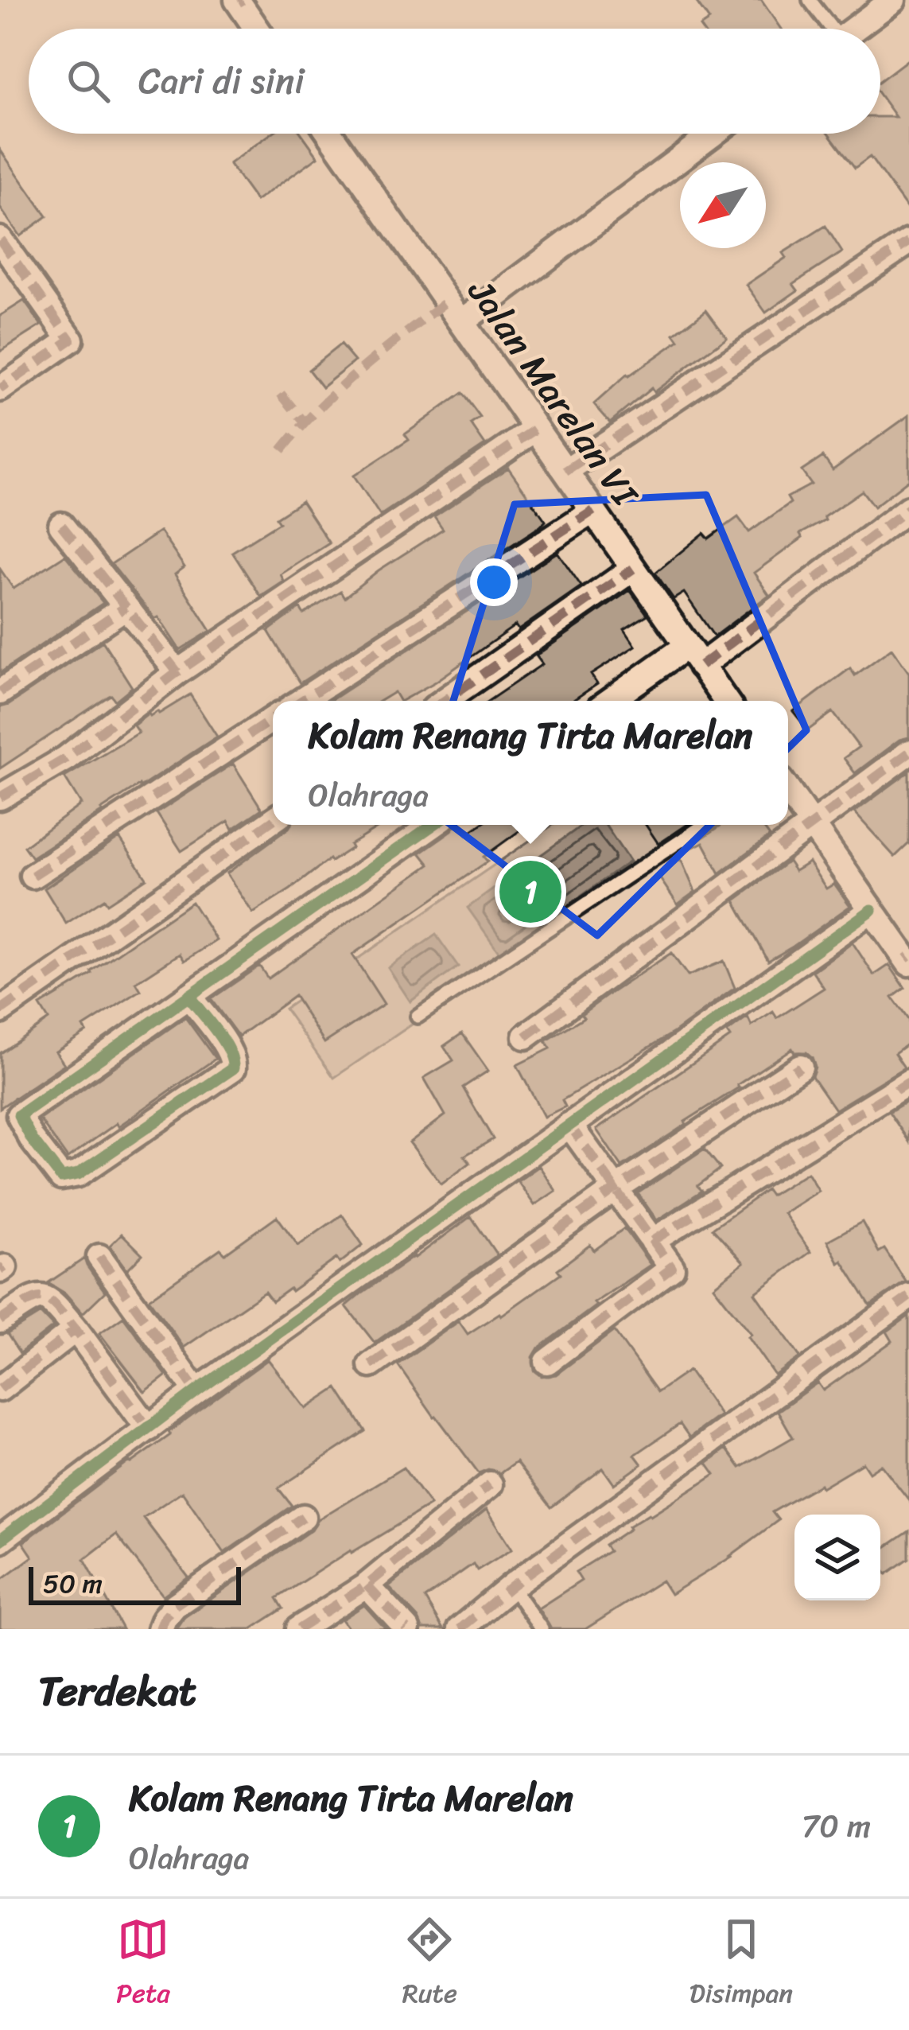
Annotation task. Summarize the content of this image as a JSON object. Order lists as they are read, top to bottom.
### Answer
{
  "streets": {
    "street": ["Jalan Marelan VI"]
  },
  "scale_bar": "50 m",
  "north": "bottom left",
  "page": {
    "search": "Cari di sini",
    "popup": ["Kolam Renang Tirta Marelan", "Olahraga"],
    "pins": "1",
    "scale": "50 m",
    "heading": "Terdekat",
    "list": [
      {
        "mark": "1",
        "name": "Kolam Renang Tirta Marelan",
        "note": "Olahraga",
        "value": "70 m"
      }
    ],
    "nav": ["Peta", "Rute", "Disimpan"]
  }
}
